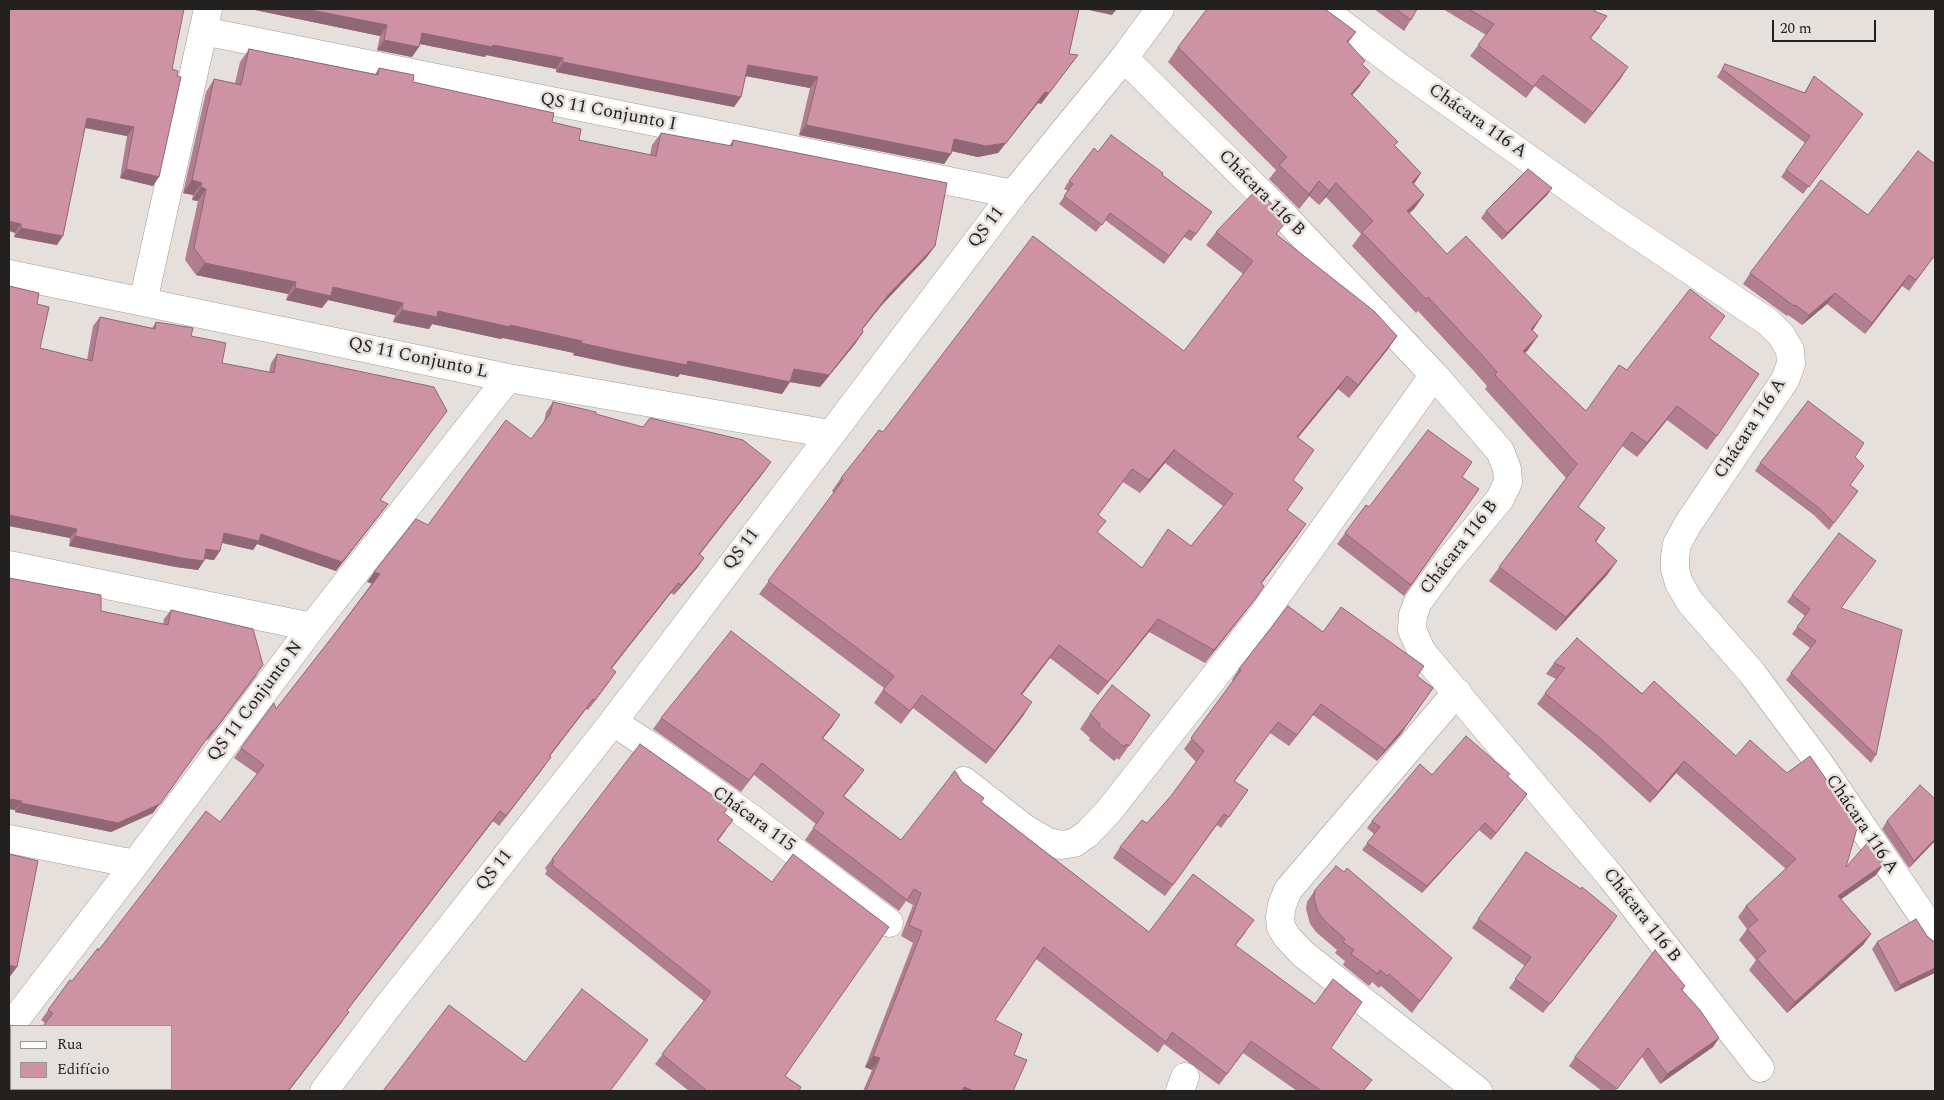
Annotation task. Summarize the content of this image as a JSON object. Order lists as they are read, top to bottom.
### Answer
{
  "streets": {
    "street": [
      "QS 11 Conjunto I",
      "Chácara 116 A",
      "Chácara 116 B",
      "QS 11",
      "QS 11 Conjunto L",
      "QS 11 Conjunto N",
      "Chácara 115"
    ]
  },
  "crossings": [
    ["QS 11 Conjunto I", "QS 11"],
    ["Chácara 116 B", "QS 11"],
    ["QS 11", "QS 11 Conjunto L"],
    ["QS 11", "Chácara 115"],
    ["QS 11 Conjunto L", "QS 11 Conjunto N"]
  ],
  "legend": ["Rua", "Edifício"],
  "scale_bar": "20 m"
}
